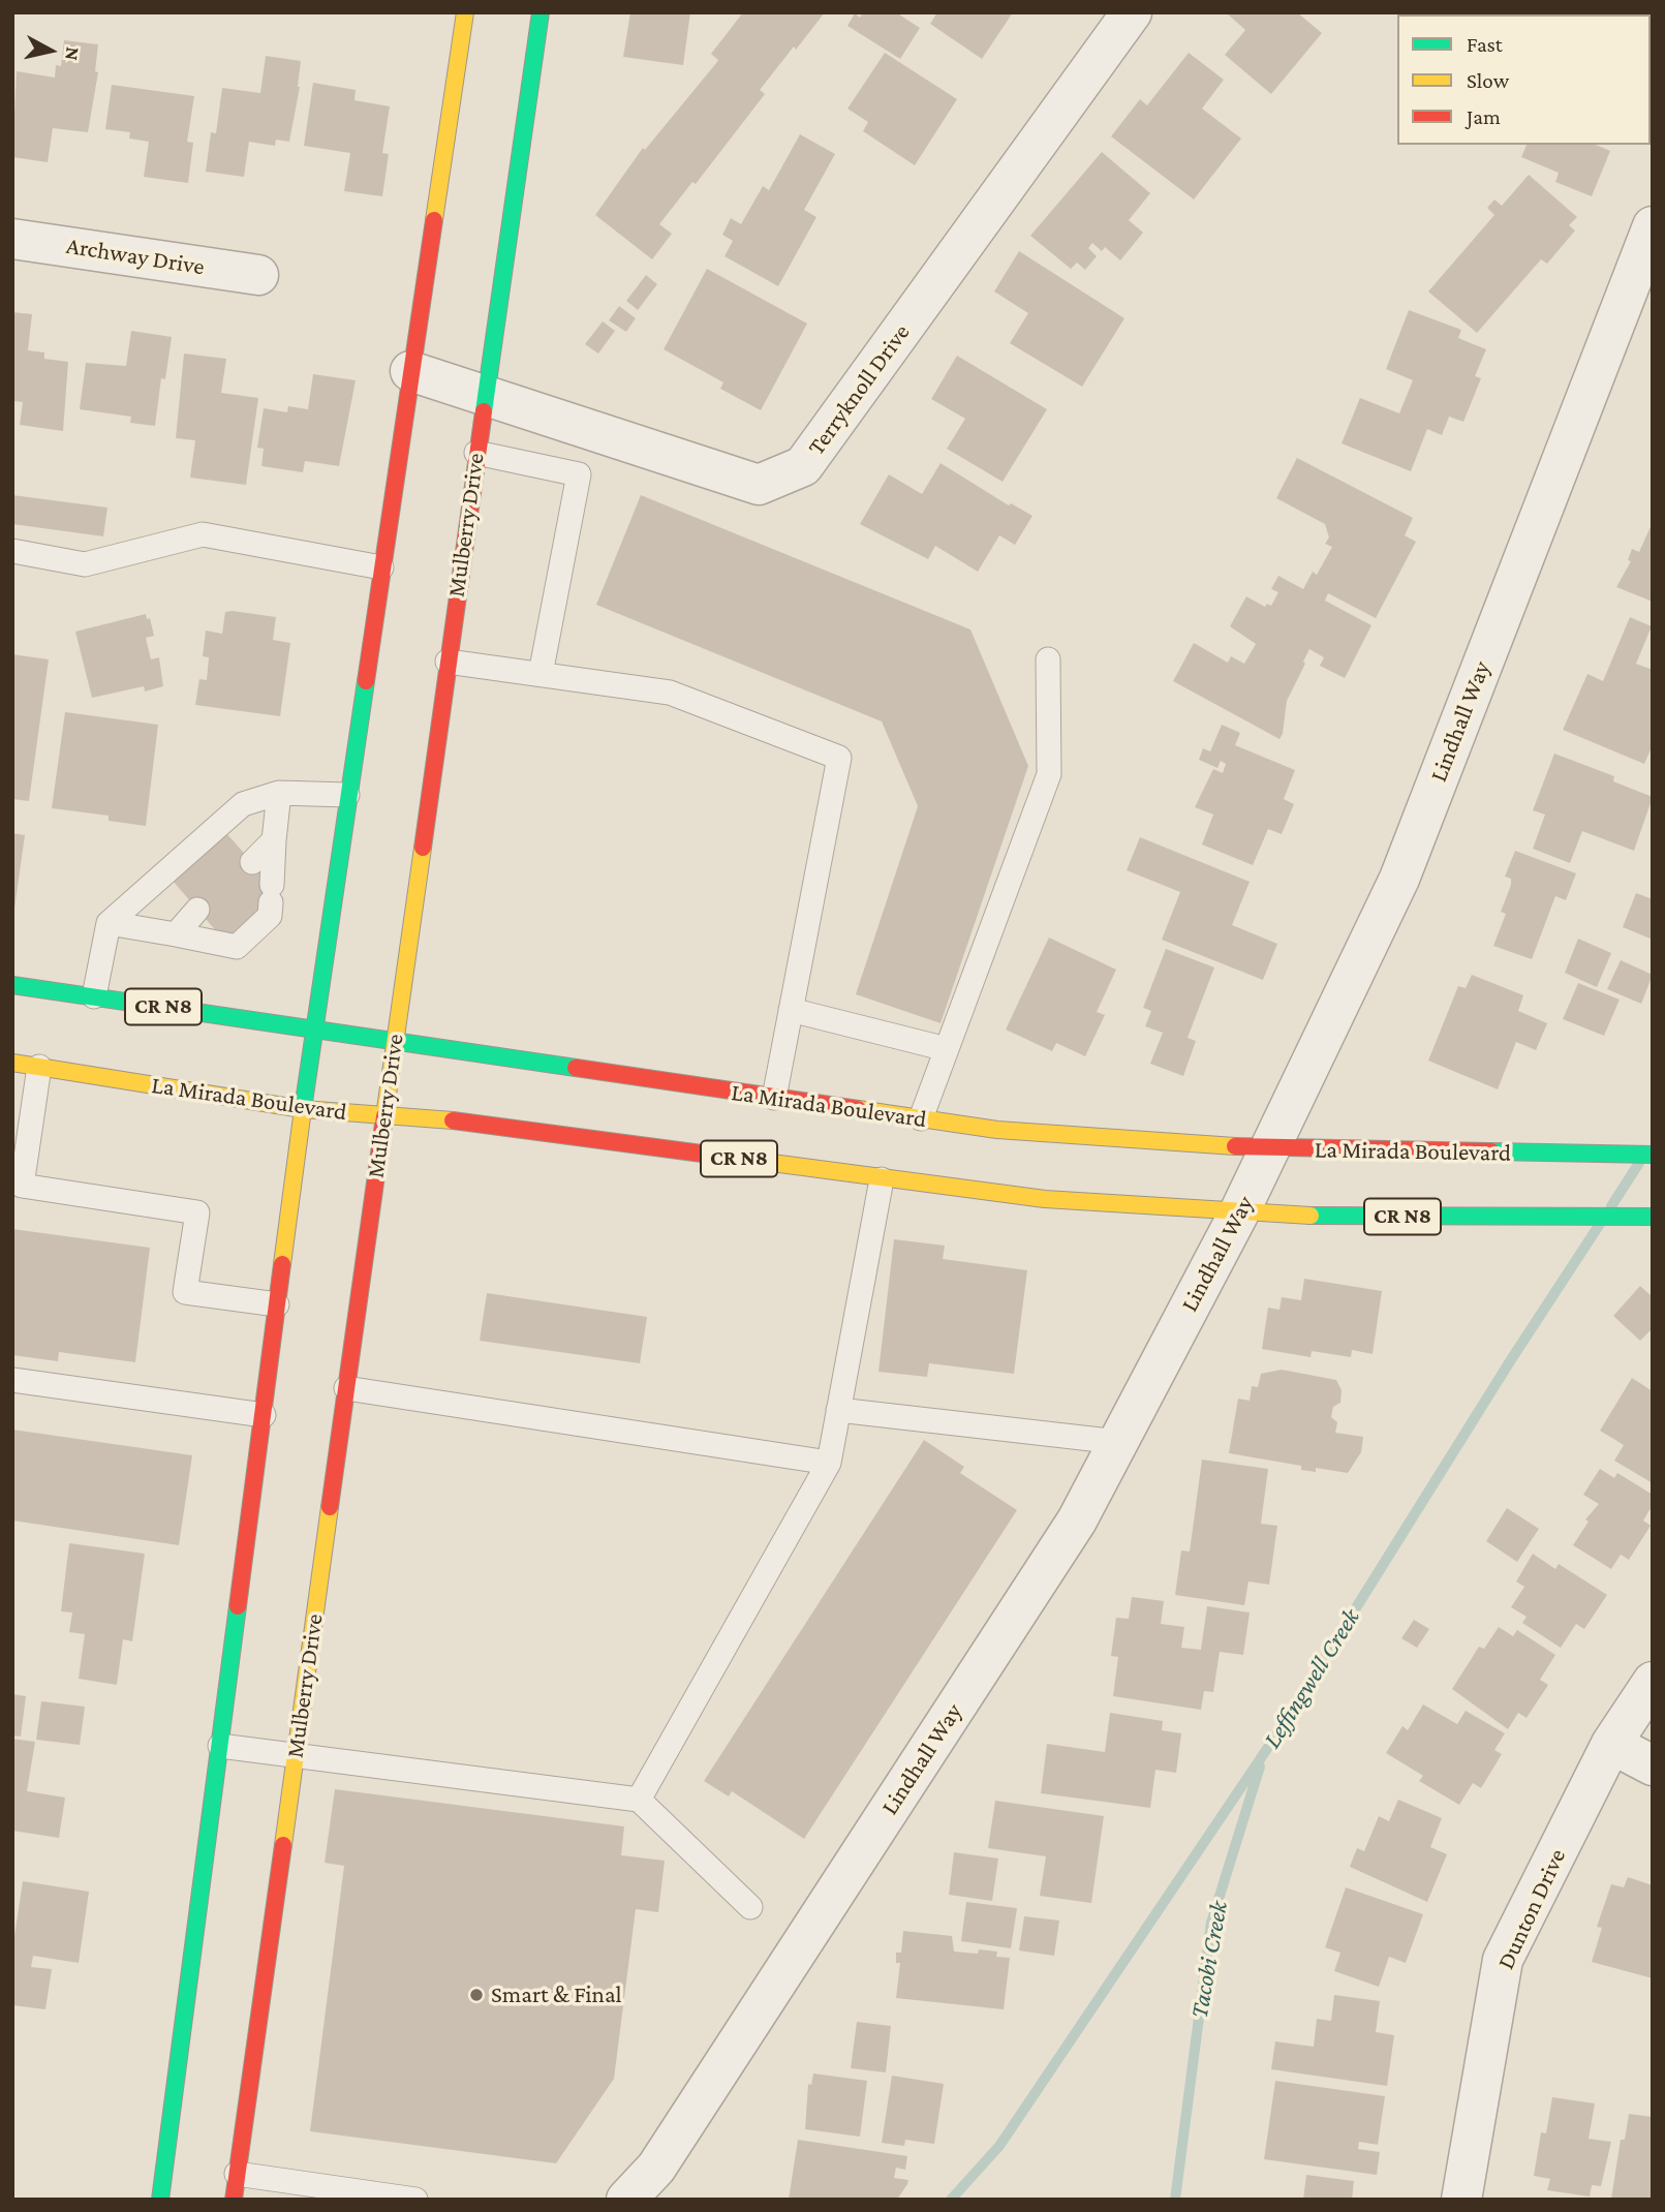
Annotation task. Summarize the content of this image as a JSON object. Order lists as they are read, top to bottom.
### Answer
{
  "streets": {
    "main road": ["Mulberry Drive", "CR N8", "La Mirada Boulevard"],
    "street": [
      "Archway Drive",
      "Terryknoll Drive",
      "Lindhall Way",
      "Dunton Drive"
    ]
  },
  "crossings": [
    ["Terryknoll Drive", "Mulberry Drive"],
    ["Mulberry Drive", "La Mirada Boulevard"],
    ["Lindhall Way", "La Mirada Boulevard"]
  ],
  "water": ["Leffingwell Creek", "Tacobi Creek"],
  "places": ["Smart & Final"],
  "legend": ["Fast", "Slow", "Jam"],
  "north": "right"
}
